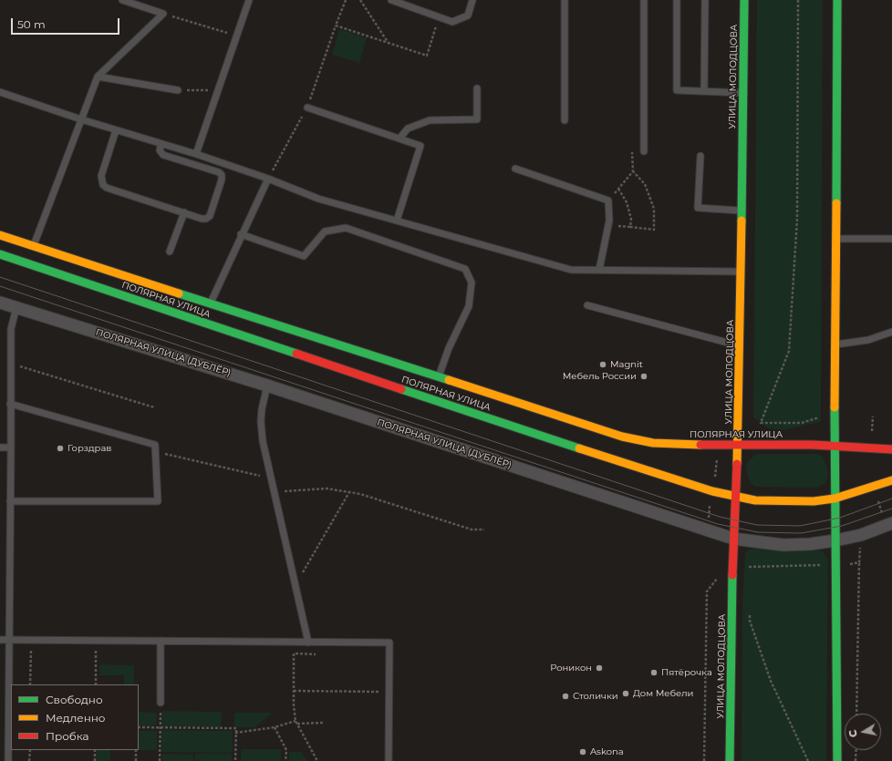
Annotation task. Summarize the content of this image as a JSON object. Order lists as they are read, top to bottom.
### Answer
{
  "streets": {
    "main road": ["УЛИЦА МОЛОДЦОВА", "ПОЛЯРНАЯ УЛИЦА"],
    "street": ["ПОЛЯРНАЯ УЛИЦА (ДУБЛЁР)"]
  },
  "crossings": [
    ["УЛИЦА МОЛОДЦОВА", "ПОЛЯРНАЯ УЛИЦА"],
    ["УЛИЦА МОЛОДЦОВА", "ПОЛЯРНАЯ УЛИЦА (ДУБЛЁР)"]
  ],
  "places": [
    "Magnit",
    "Мебель России",
    "Горздрав",
    "Роникон",
    "Пятёрочка",
    "Дом Мебели",
    "Столички",
    "Askona"
  ],
  "legend": ["Свободно", "Медленно", "Пробка"],
  "scale_bar": "50 m",
  "north": "left"
}
